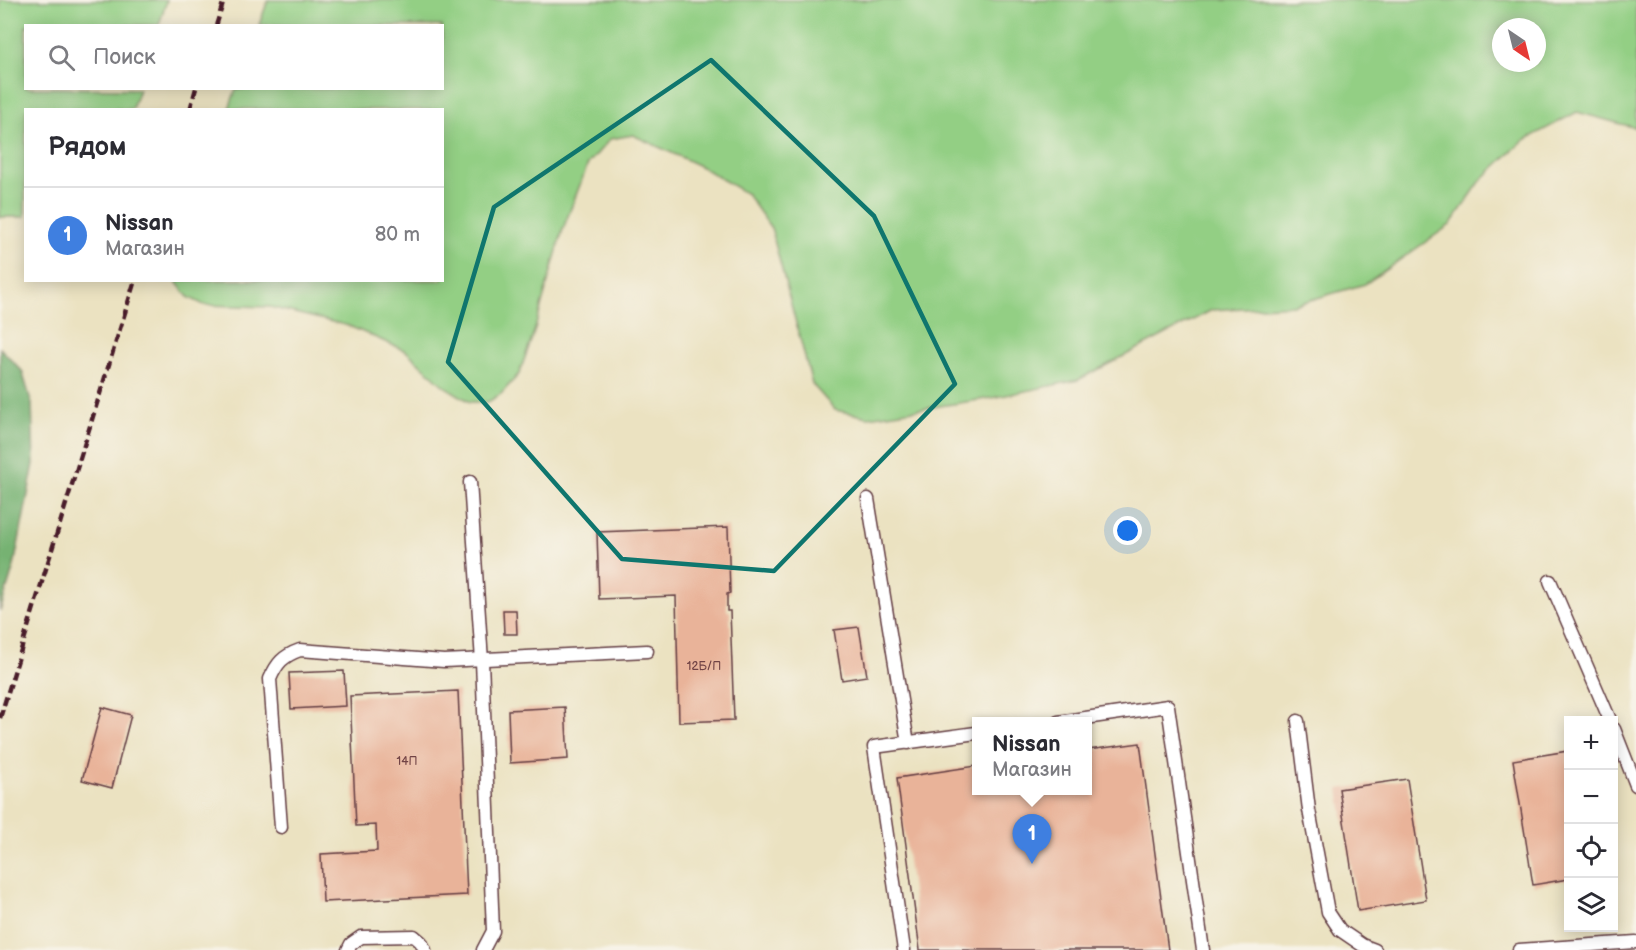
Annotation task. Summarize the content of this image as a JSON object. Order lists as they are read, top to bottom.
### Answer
{
  "house_numbers": ["12Б/П", "14П"],
  "north": "bottom right",
  "page": {
    "search": "Поиск",
    "heading": "Рядом",
    "list": [
      {
        "mark": "1",
        "name": "Nissan",
        "note": "Магазин",
        "value": "80 m"
      }
    ],
    "map_buttons": ["+", "−"],
    "popup": ["Nissan", "Магазин"],
    "pins": "1"
  }
}
